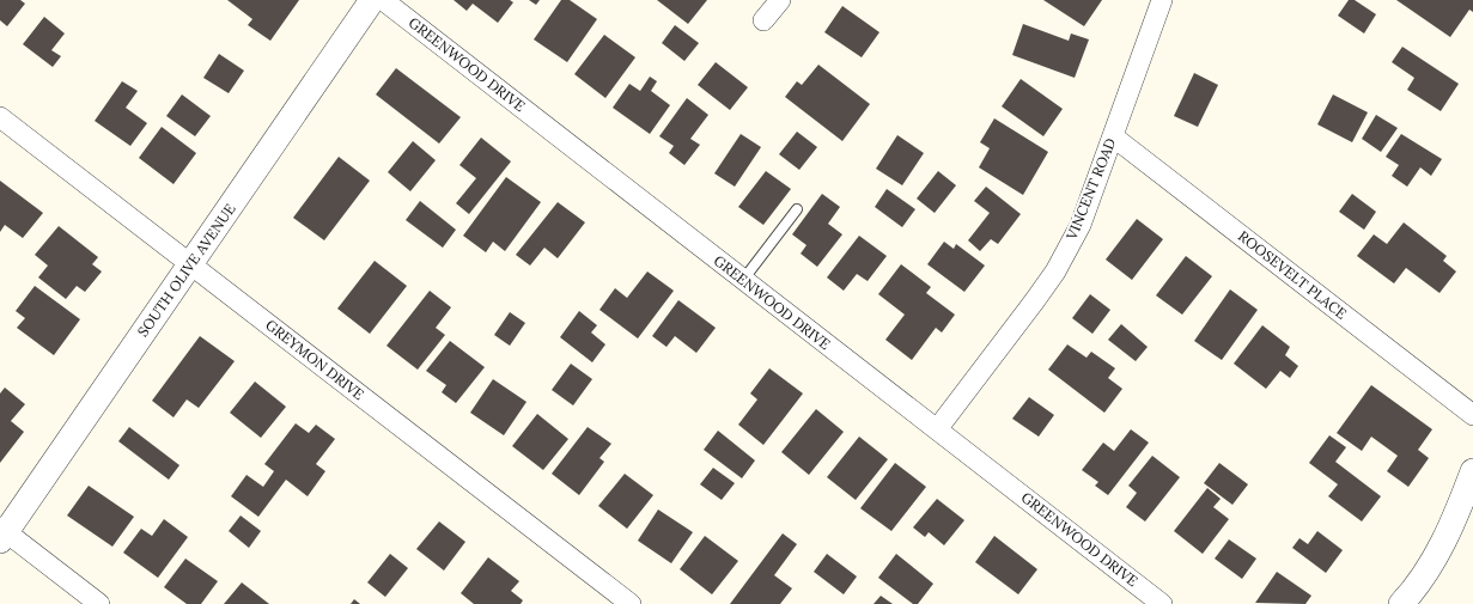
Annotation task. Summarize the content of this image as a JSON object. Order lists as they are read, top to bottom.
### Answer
{
  "streets": {
    "street": [
      "GREENWOOD DRIVE",
      "VINCENT ROAD",
      "SOUTH OLIVE AVENUE",
      "ROOSEVELT PLACE",
      "GREYMON DRIVE"
    ]
  },
  "crossings": [
    ["GREENWOOD DRIVE", "VINCENT ROAD"],
    ["VINCENT ROAD", "ROOSEVELT PLACE"],
    ["SOUTH OLIVE AVENUE", "GREYMON DRIVE"]
  ]
}
